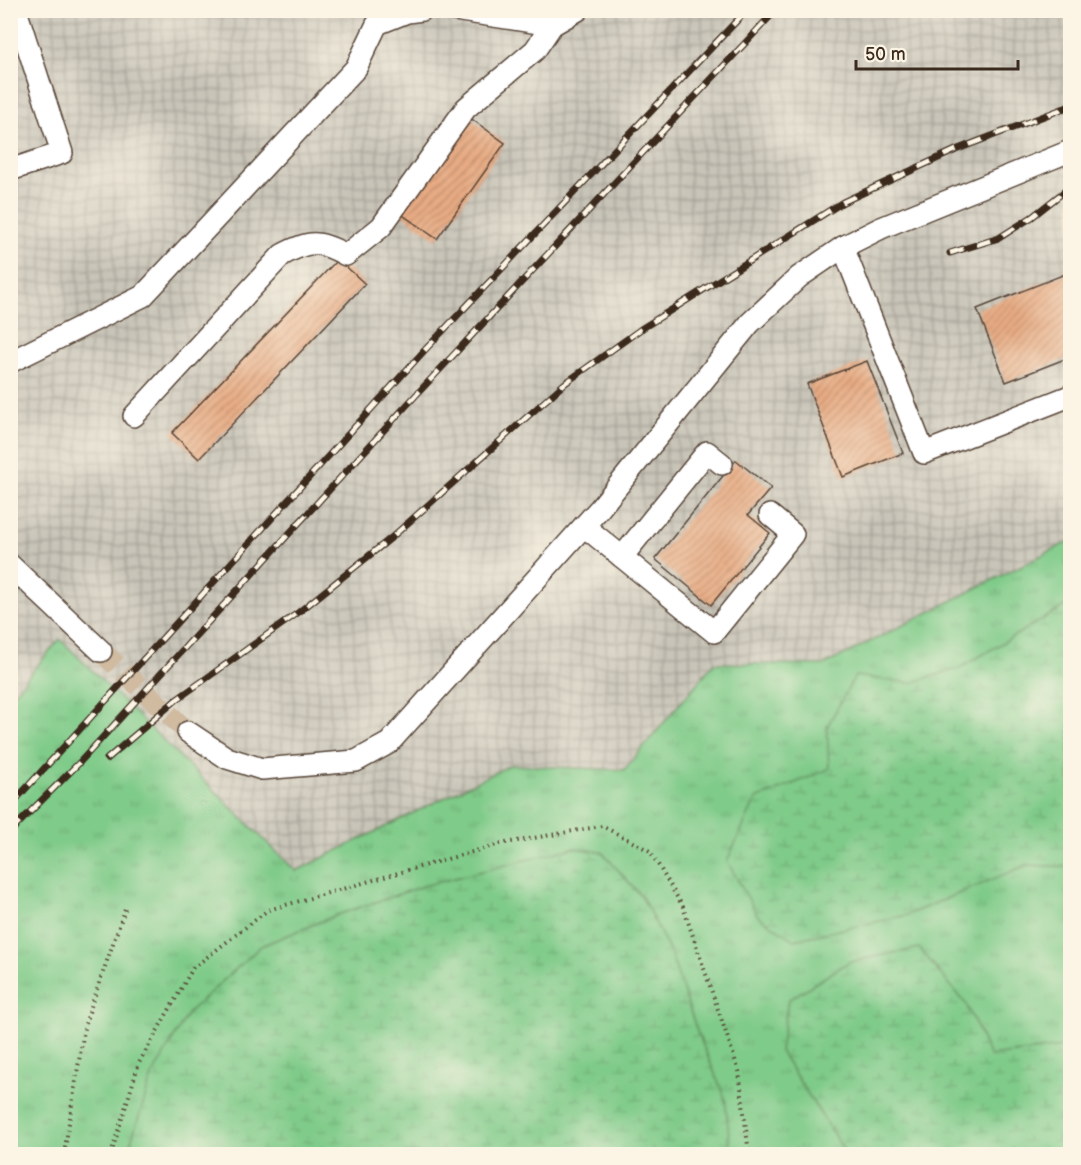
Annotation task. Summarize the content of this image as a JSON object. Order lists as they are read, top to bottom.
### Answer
{
  "scale_bar": "50 m"
}
